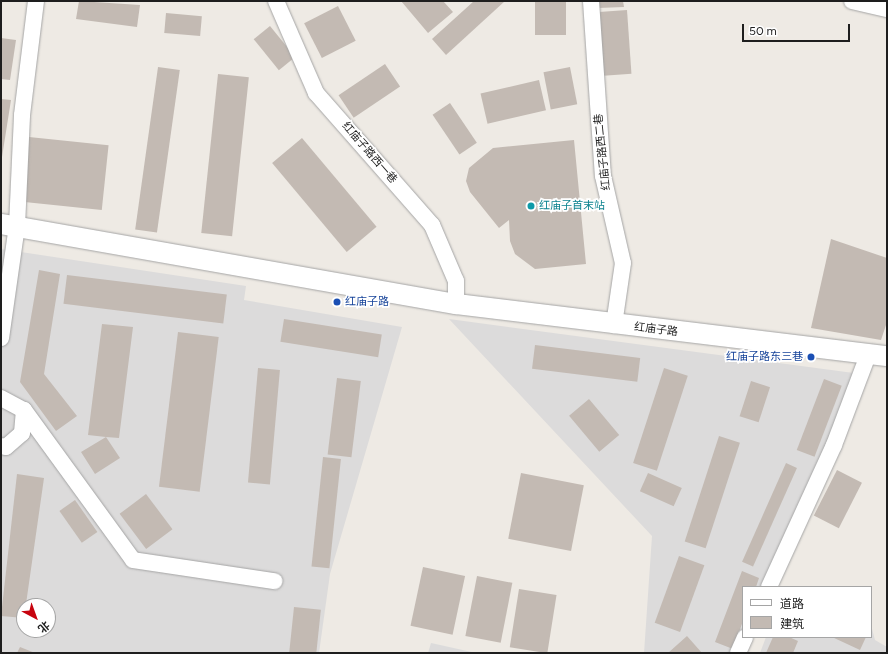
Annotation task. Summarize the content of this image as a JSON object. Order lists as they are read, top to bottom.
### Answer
{
  "streets": {
    "street": ["红庙子路西二巷", "红庙子路西一巷", "红庙子路"]
  },
  "crossings": [
    ["红庙子路西二巷", "红庙子路"],
    ["红庙子路西一巷", "红庙子路"]
  ],
  "places": ["红庙子首末站", "红庙子路", "红庙子路东三巷"],
  "legend": ["道路", "建筑"],
  "scale_bar": "50 m",
  "north": "bottom right"
}
